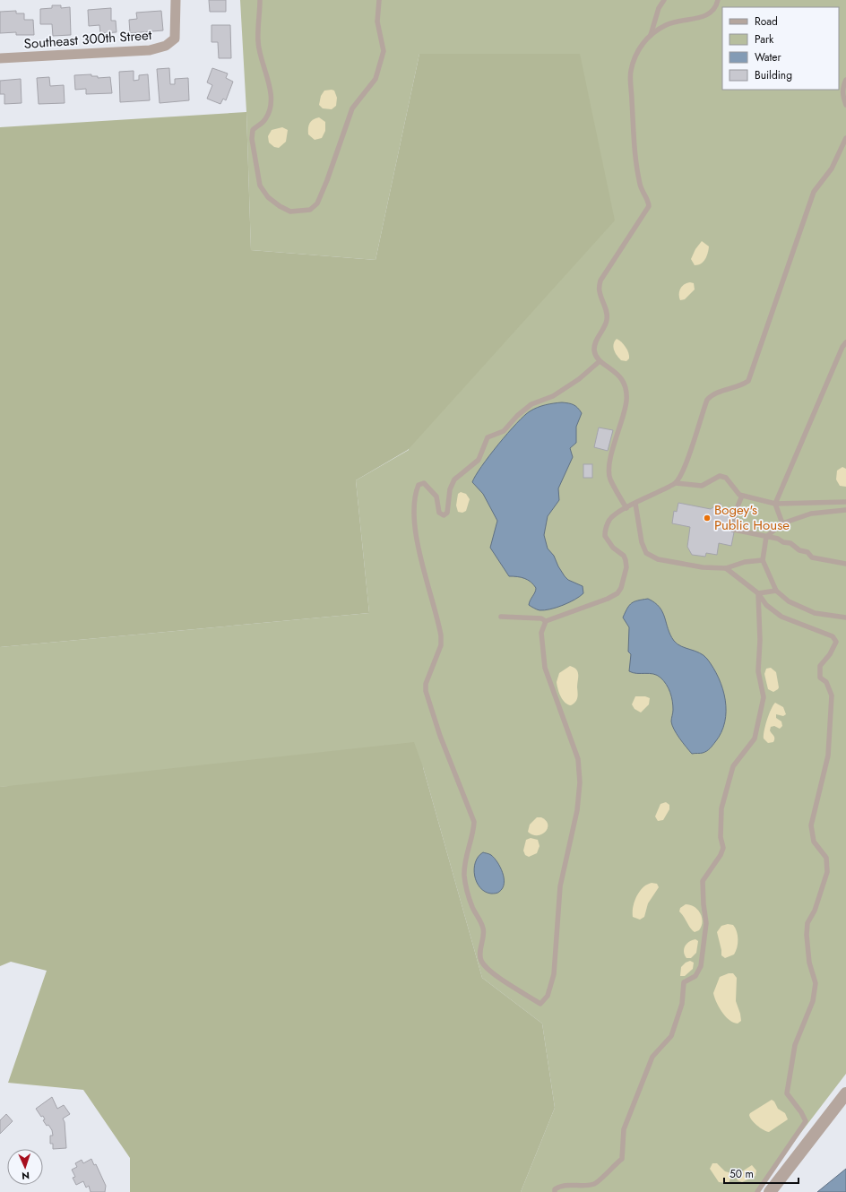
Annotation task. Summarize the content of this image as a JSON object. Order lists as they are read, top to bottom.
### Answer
{
  "streets": {
    "street": ["Southeast 300th Street"]
  },
  "places": ["Bogey's Public House"],
  "legend": [
    "Road",
    "Park",
    "Water",
    "Building"
  ],
  "scale_bar": "50 m",
  "north": "bottom"
}
